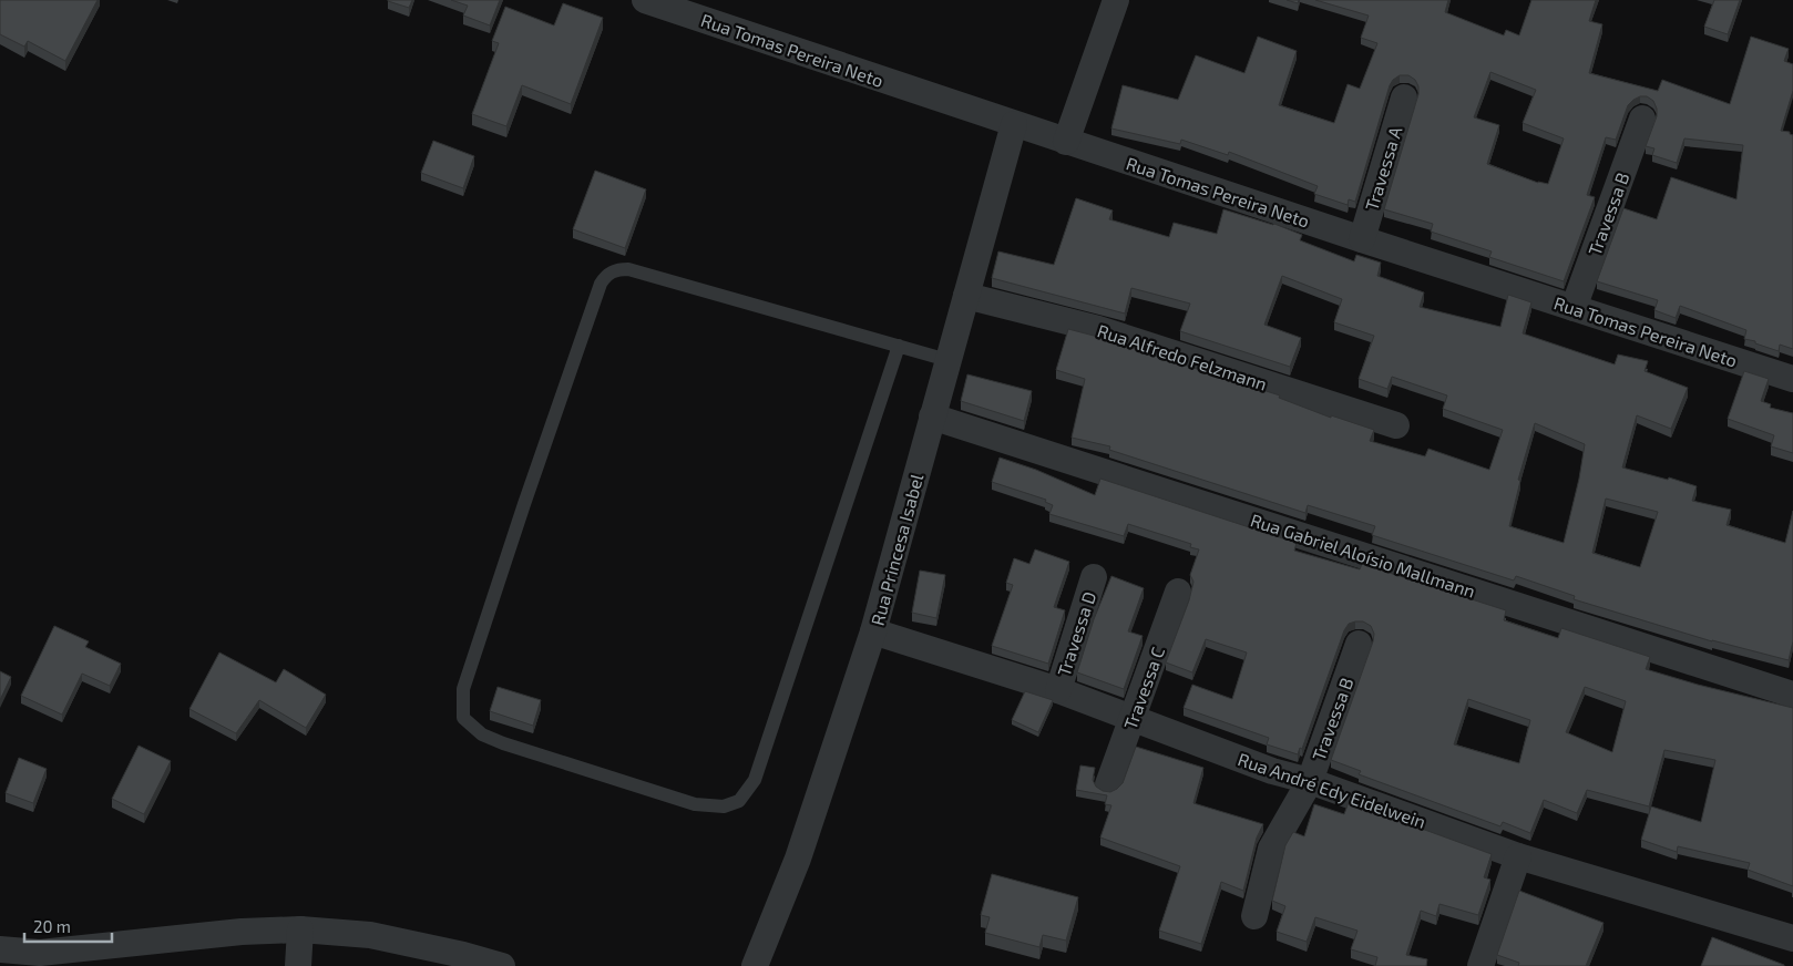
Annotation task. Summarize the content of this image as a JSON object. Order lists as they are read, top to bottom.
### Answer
{
  "streets": {
    "street": [
      "Rua Tomas Pereira Neto",
      "Travessa A",
      "Travessa B",
      "Rua Alfredo Felzmann",
      "Rua Princesa Isabel",
      "Rua Gabriel Aloísio Mallmann",
      "Travessa D",
      "Travessa C",
      "Rua André Edy Eidelwein"
    ]
  },
  "crossings": [
    ["Rua Tomas Pereira Neto", "Travessa A"],
    ["Rua Tomas Pereira Neto", "Travessa B"],
    ["Rua Tomas Pereira Neto", "Rua Princesa Isabel"],
    ["Travessa B", "Rua André Edy Eidelwein"],
    ["Rua Alfredo Felzmann", "Rua Princesa Isabel"],
    ["Rua Princesa Isabel", "Rua Gabriel Aloísio Mallmann"],
    ["Rua Princesa Isabel", "Rua André Edy Eidelwein"],
    ["Travessa D", "Rua André Edy Eidelwein"],
    ["Travessa C", "Rua André Edy Eidelwein"]
  ],
  "scale_bar": "20 m"
}
